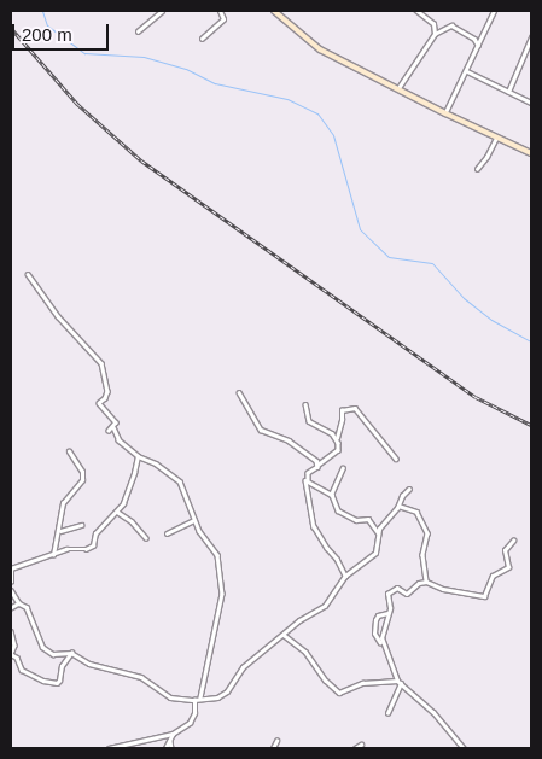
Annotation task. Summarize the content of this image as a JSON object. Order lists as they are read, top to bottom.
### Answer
{
  "scale_bar": "200 m"
}
